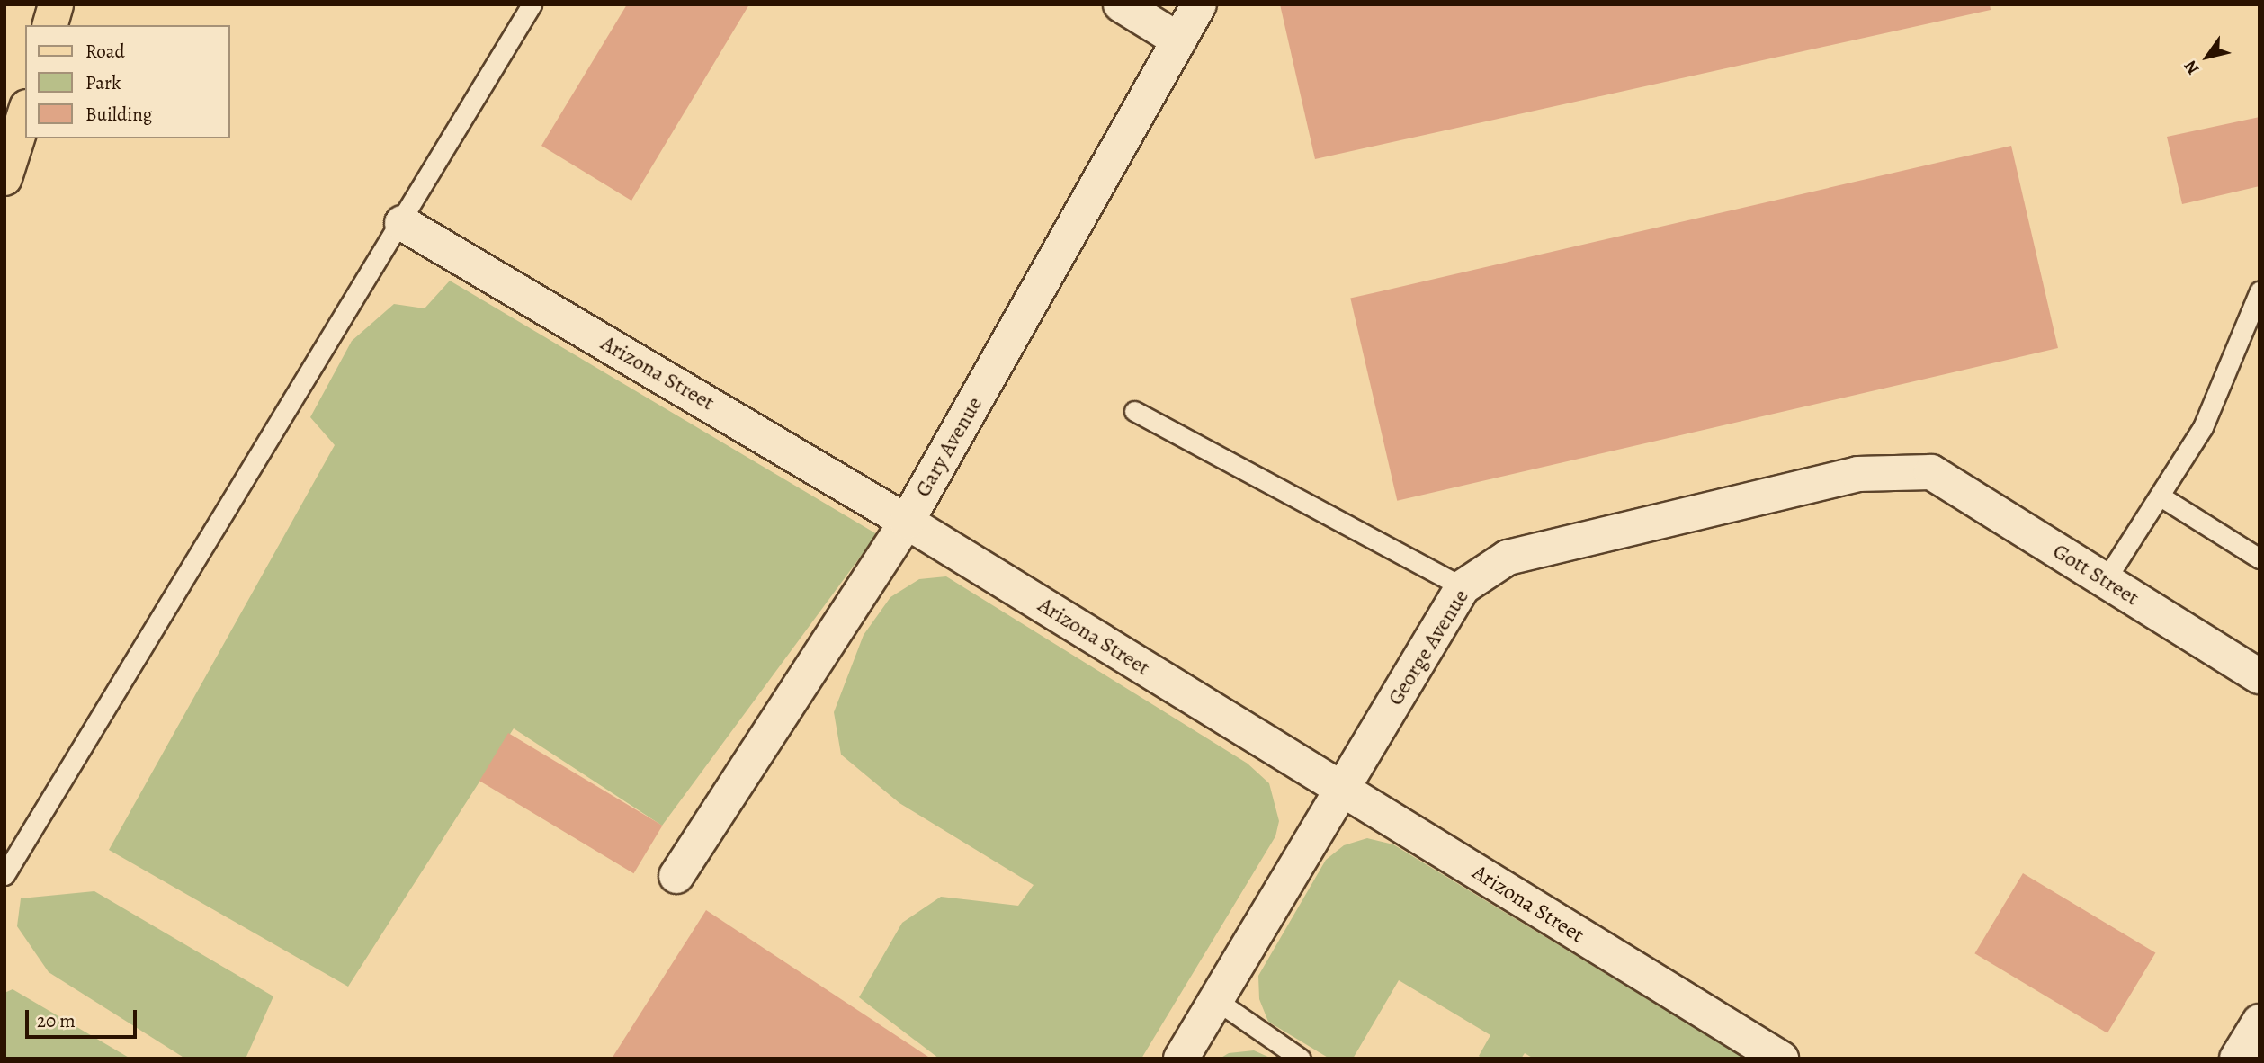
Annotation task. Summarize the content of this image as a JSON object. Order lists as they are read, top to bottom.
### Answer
{
  "streets": {
    "street": [
      "Arizona Street",
      "Gary Avenue",
      "Gott Street",
      "George Avenue"
    ]
  },
  "crossings": [
    ["Arizona Street", "Gary Avenue"],
    ["Arizona Street", "George Avenue"],
    ["Gott Street", "George Avenue"]
  ],
  "legend": ["Road", "Park", "Building"],
  "scale_bar": "20 m",
  "north": "bottom left"
}
